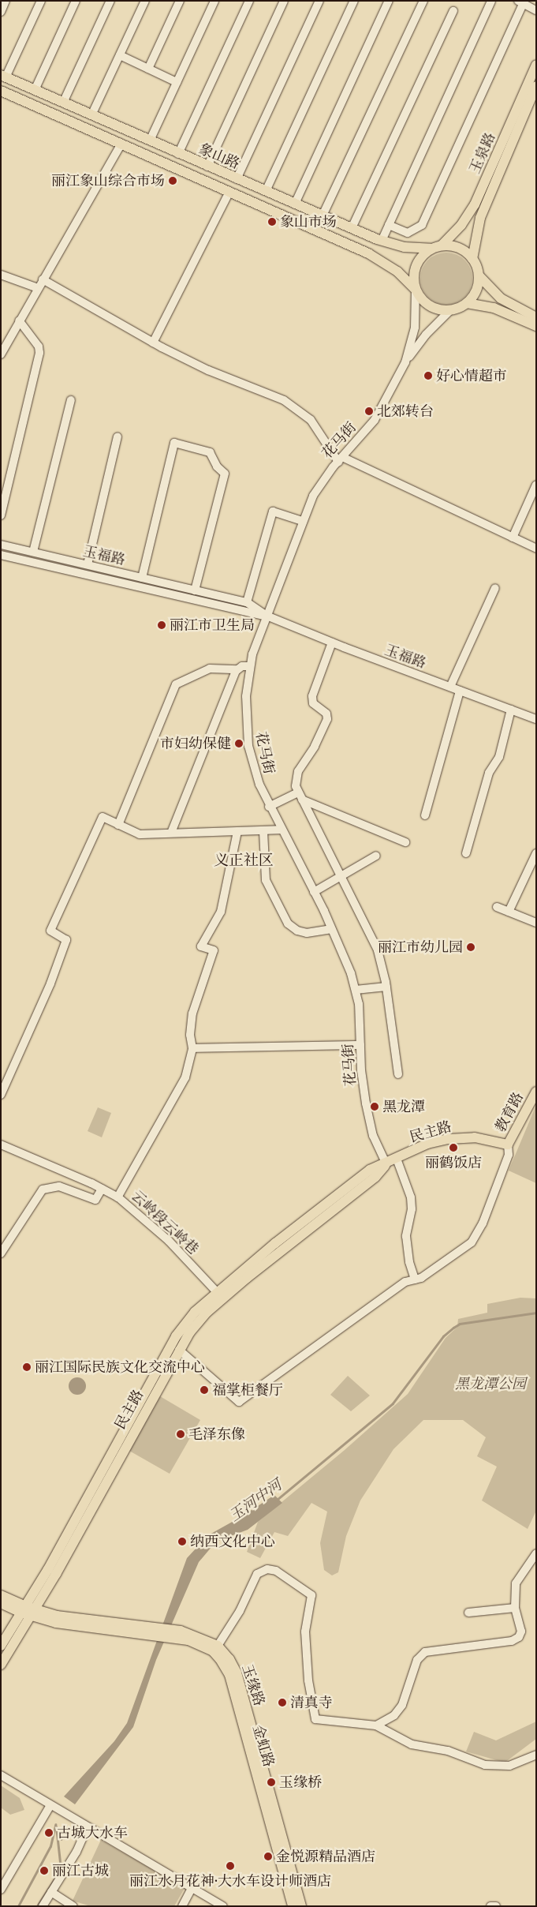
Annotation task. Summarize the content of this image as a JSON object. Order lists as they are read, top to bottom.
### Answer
{
  "streets": {
    "main road": [
      "玉泉路",
      "象山路",
      "教育路",
      "民主路",
      "玉缘路",
      "金虹路"
    ],
    "street": ["花马街", "玉福路", "云岭段云岭巷"]
  },
  "crossings": [
    ["玉泉路", "象山路"],
    ["玉泉路", "花马街"],
    ["象山路", "花马街"],
    ["花马街", "玉福路"],
    ["花马街", "民主路"],
    ["教育路", "民主路"],
    ["民主路", "云岭段云岭巷"],
    ["民主路", "金虹路"],
    ["玉缘路", "金虹路"]
  ],
  "districts": ["义正社区"],
  "water": ["玉河中河"],
  "parks": ["黑龙潭公园"],
  "places": [
    "丽江象山综合市场",
    "象山市场",
    "好心情超市",
    "北郊转台",
    "丽江市卫生局",
    "市妇幼保健",
    "丽江市幼儿园",
    "黑龙潭",
    "丽鹤饭店",
    "丽江国际民族文化交流中心",
    "福掌柜餐厅",
    "毛泽东像",
    "纳西文化中心",
    "清真寺",
    "玉缘桥",
    "古城大水车",
    "金悦源精品酒店",
    "丽江水月花神·大水车设计师酒店",
    "丽江古城"
  ]
}
